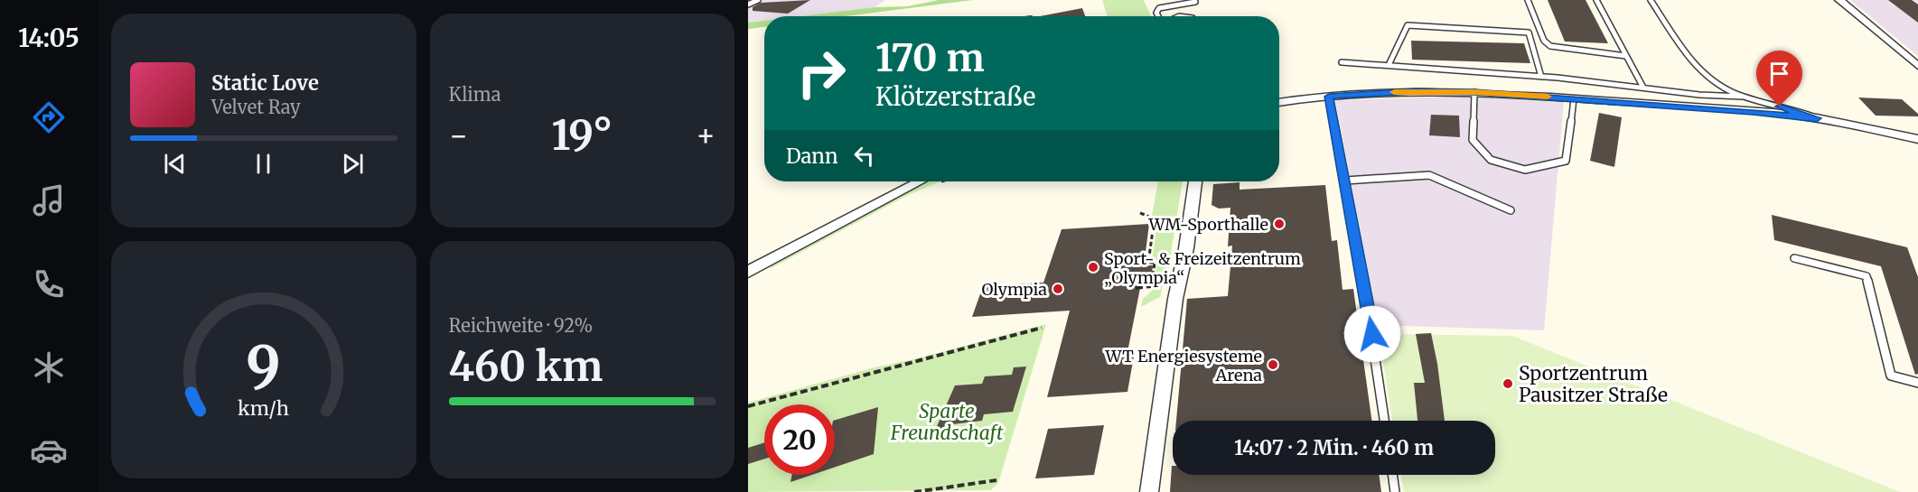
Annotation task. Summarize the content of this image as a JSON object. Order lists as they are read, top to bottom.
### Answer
{
  "parks": ["Sparte Freundschaft"],
  "places": [
    "WM-Sporthalle",
    "Sport- & Freizeitzentrum „Olympia“",
    "Olympia",
    "WT Energiesysteme Arena",
    "Sportzentrum Pausitzer Straße"
  ],
  "page": {
    "tabs": "14:05",
    "tile": [
      "Klima",
      ["Reichweite · 92%", "460 km"]
    ],
    "turn": ["170 m", "Klötzerstraße"],
    "song": ["Static Love", "Velvet Ray"],
    "heat": ["−", "19°", "+"],
    "then": "Dann",
    "limit": "20",
    "trip": "14:07 · 2 Min. · 460 m",
    "gauge": ["9", "km/h"]
  }
}
